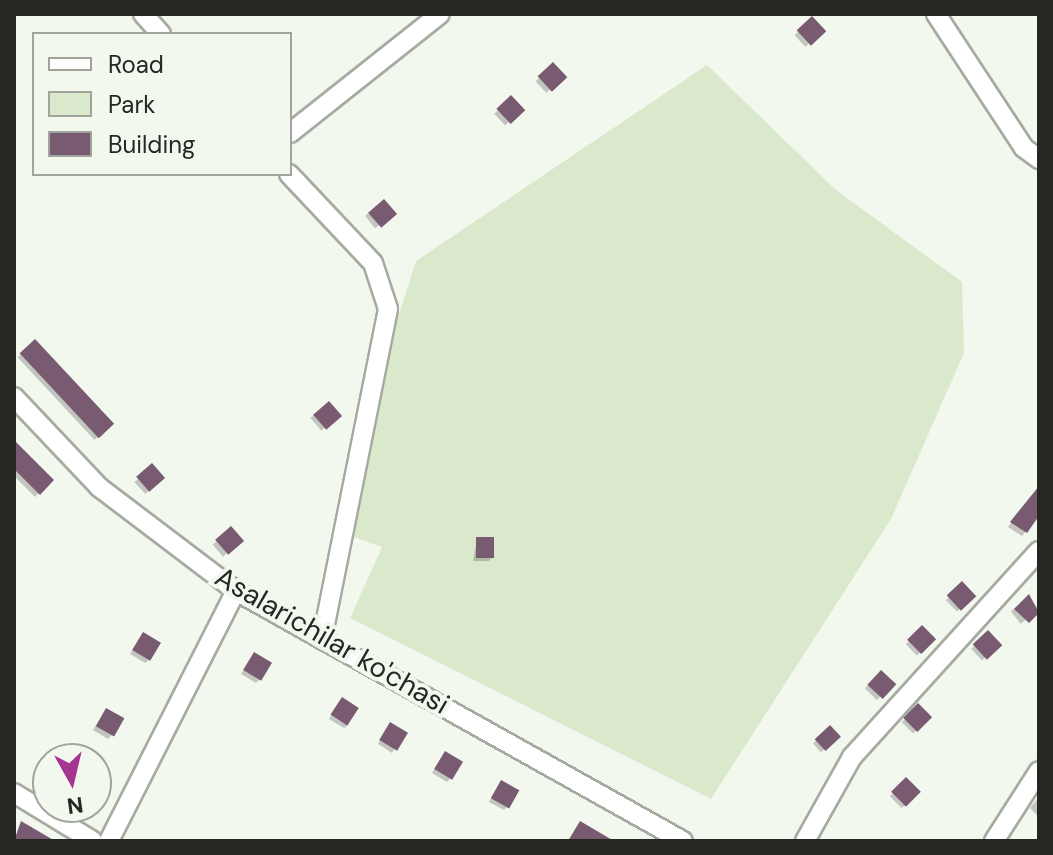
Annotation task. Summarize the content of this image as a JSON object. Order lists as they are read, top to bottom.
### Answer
{
  "streets": {
    "street": ["Asalarichilar ko'chasi"]
  },
  "legend": ["Road", "Park", "Building"],
  "north": "bottom"
}
